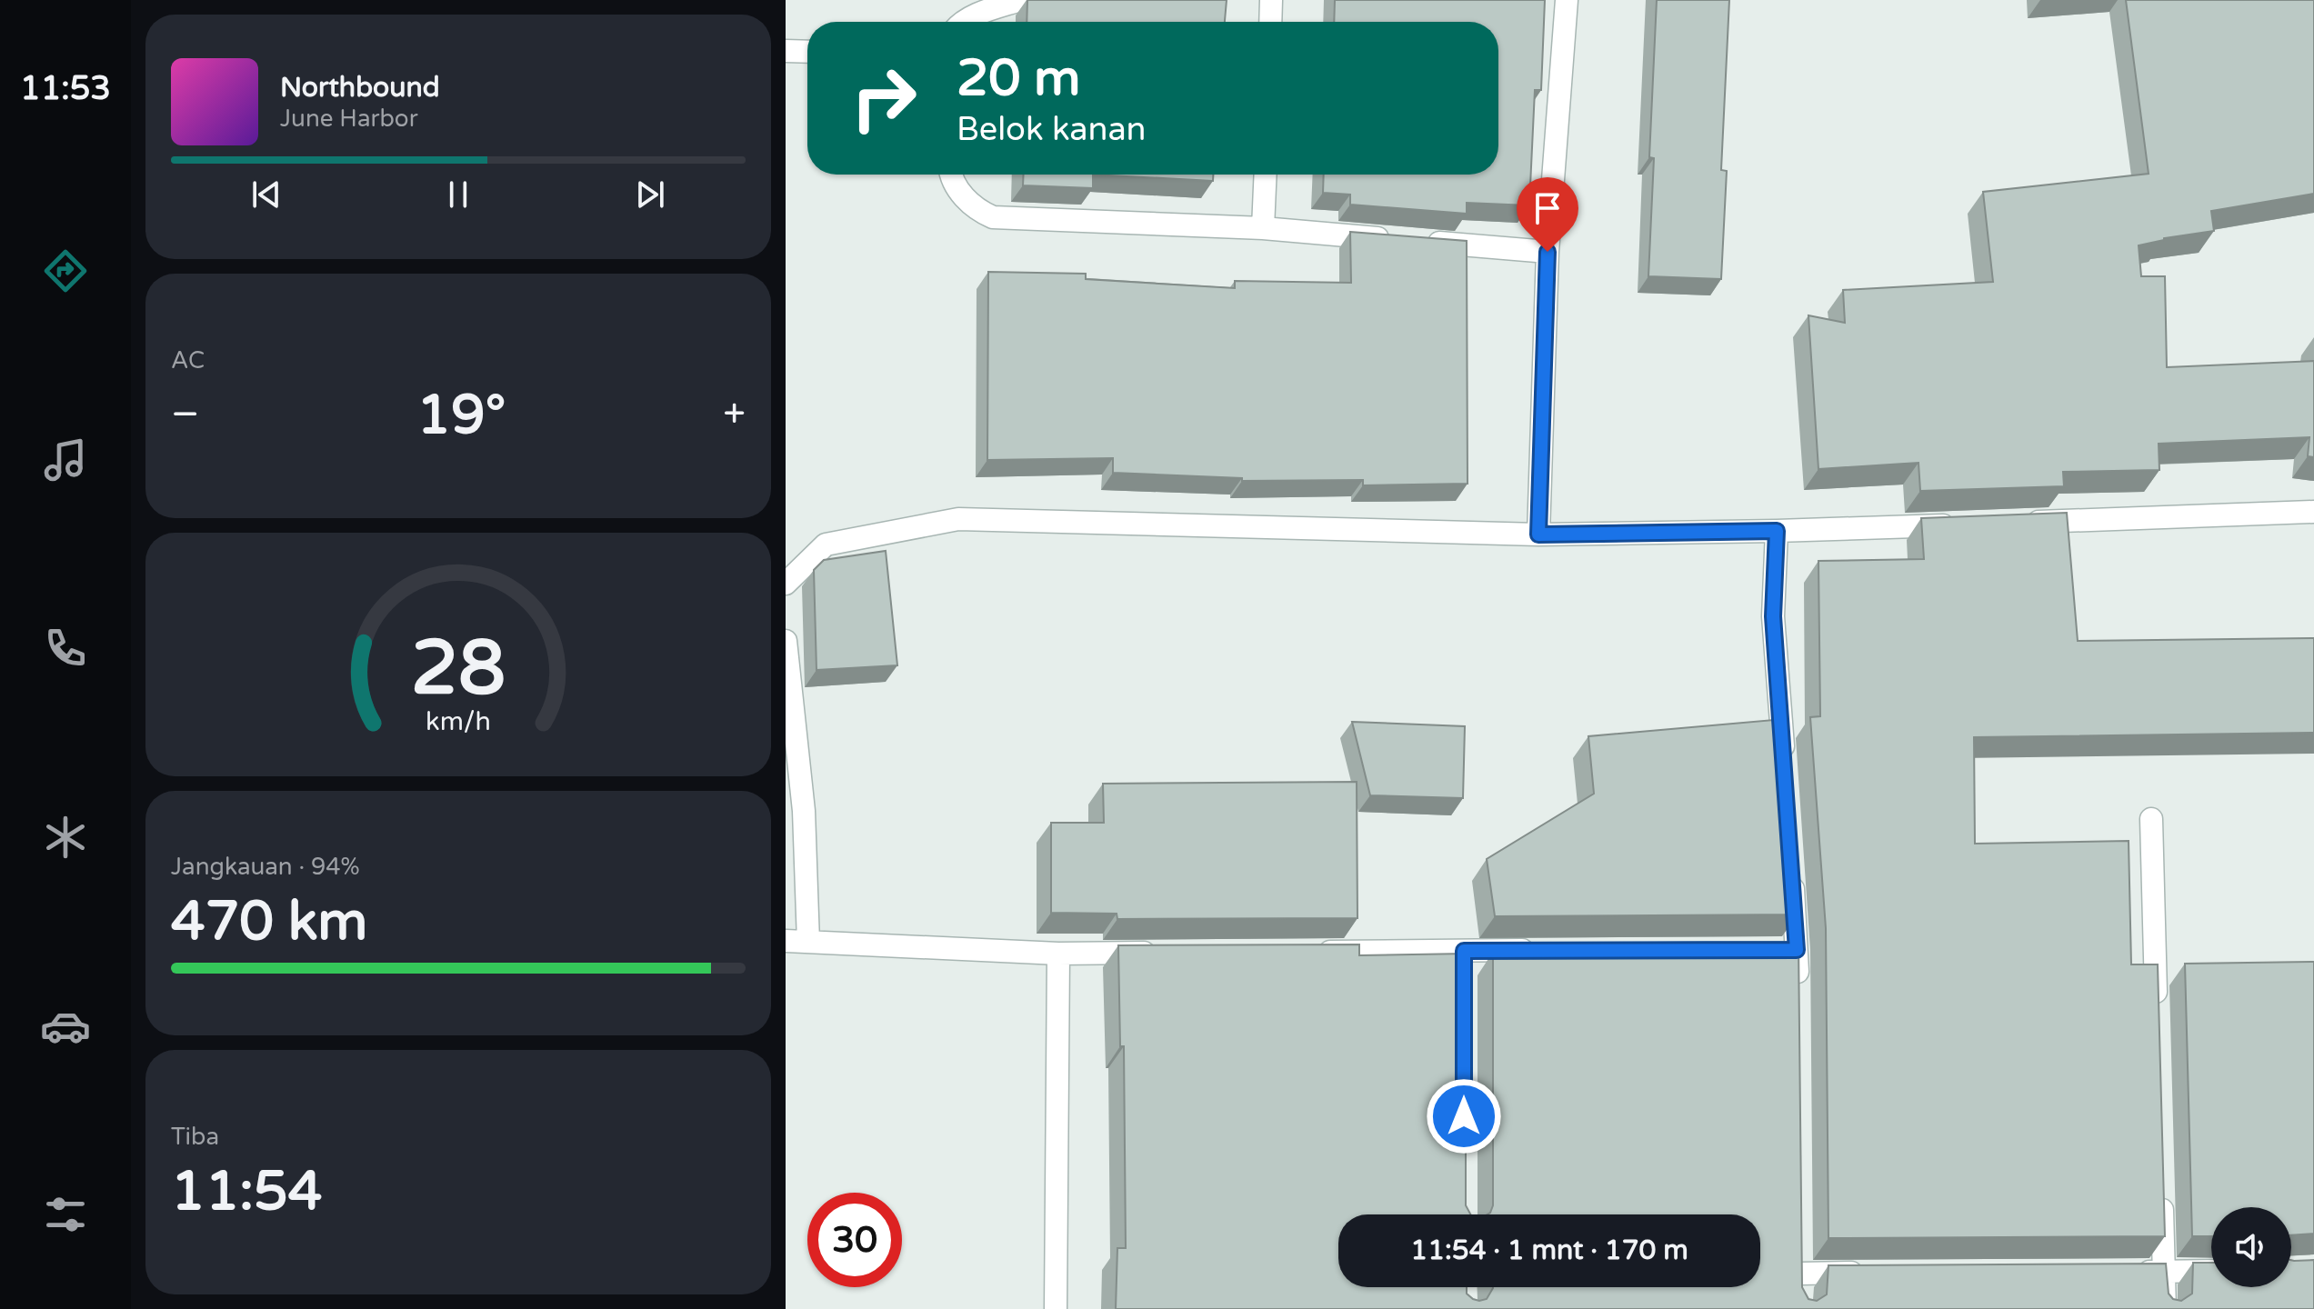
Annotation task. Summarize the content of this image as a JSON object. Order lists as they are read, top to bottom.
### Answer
{
  "page": {
    "tabs": "11:53",
    "turn": ["20 m", "Belok kanan"],
    "song": ["Northbound", "June Harbor"],
    "tile": [
      "AC",
      ["Jangkauan · 94%", "470 km"],
      ["Tiba", "11:54"]
    ],
    "heat": ["−", "19°", "+"],
    "limit": "30",
    "trip": "11:54 · 1 mnt · 170 m",
    "gauge": ["28", "km/h"]
  }
}
